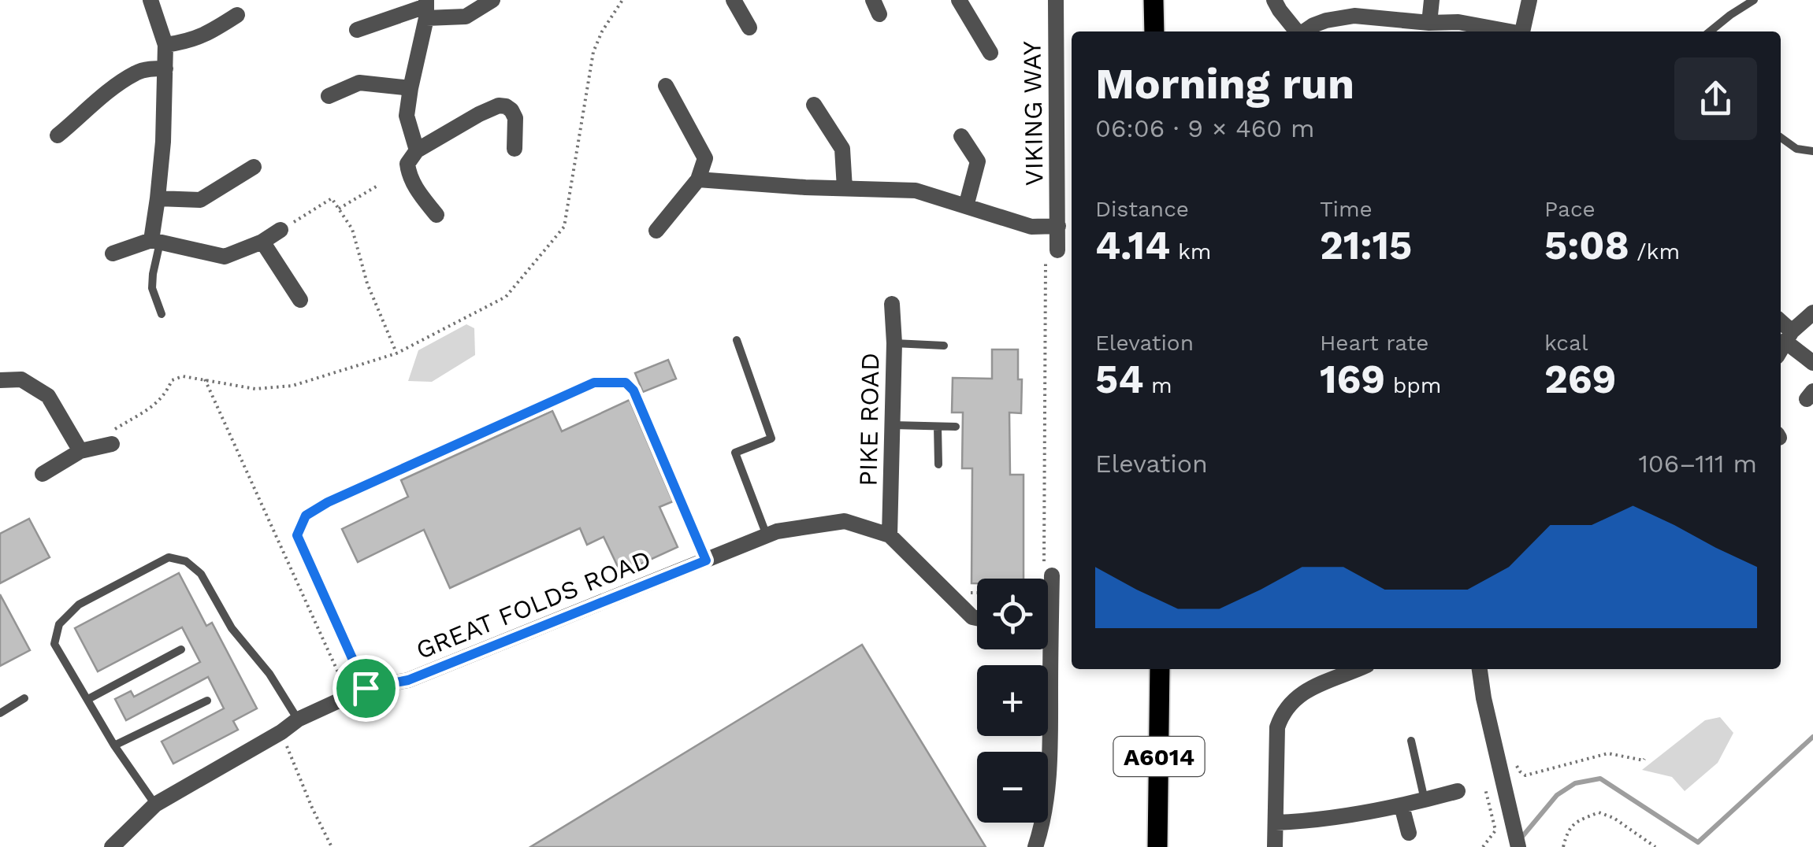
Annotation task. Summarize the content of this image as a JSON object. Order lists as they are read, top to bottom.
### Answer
{
  "streets": {
    "main road": ["A6014"],
    "street": ["VIKING WAY", "PIKE ROAD", "GREAT FOLDS ROAD"]
  },
  "crossings": [
    ["PIKE ROAD", "GREAT FOLDS ROAD"]
  ],
  "page": {
    "heading": ["Morning run", "06:06 · 9 × 460 m"],
    "stats": [
      ["Distance", "4.14 km"],
      ["Time", "21:15"],
      ["Pace", "5:08 /km"],
      ["Elevation", "54 m"],
      ["Heart rate", "169 bpm"],
      ["kcal", "269"]
    ],
    "chart": ["Elevation", "106–111 m"],
    "map_buttons": ["+", "−"]
  }
}
